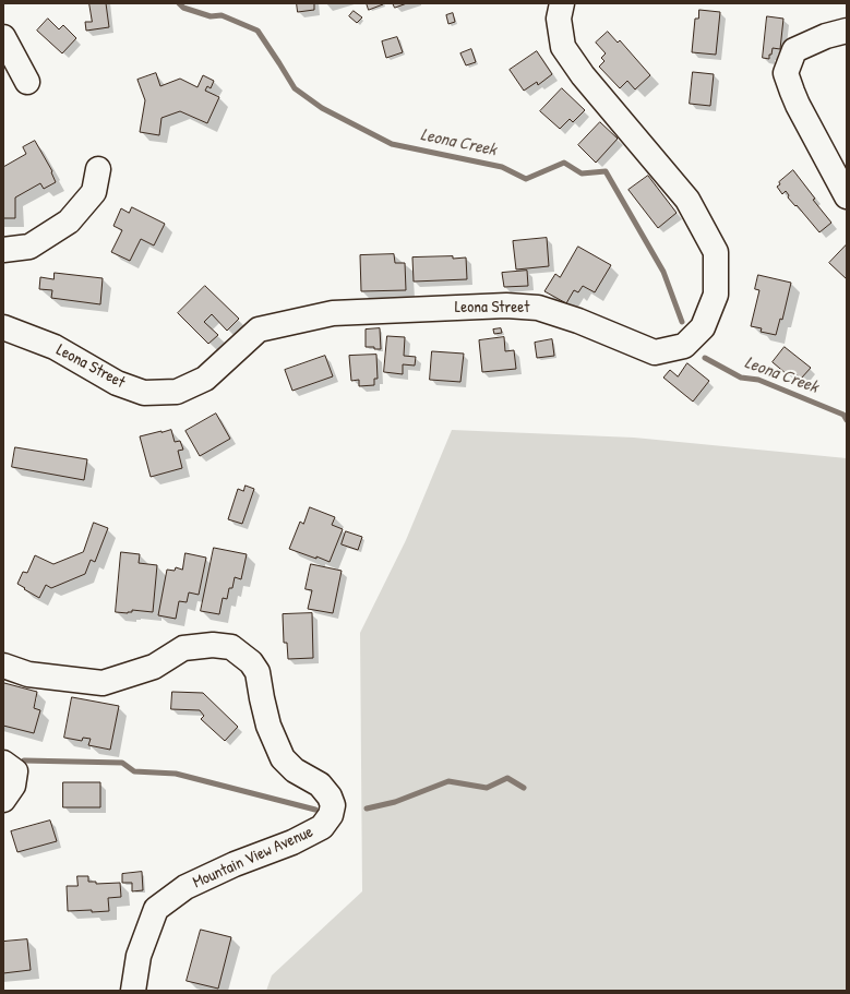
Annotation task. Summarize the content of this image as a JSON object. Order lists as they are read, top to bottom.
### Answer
{
  "streets": {
    "street": ["Leona Street", "Mountain View Avenue"]
  },
  "water": ["Leona Creek"]
}
